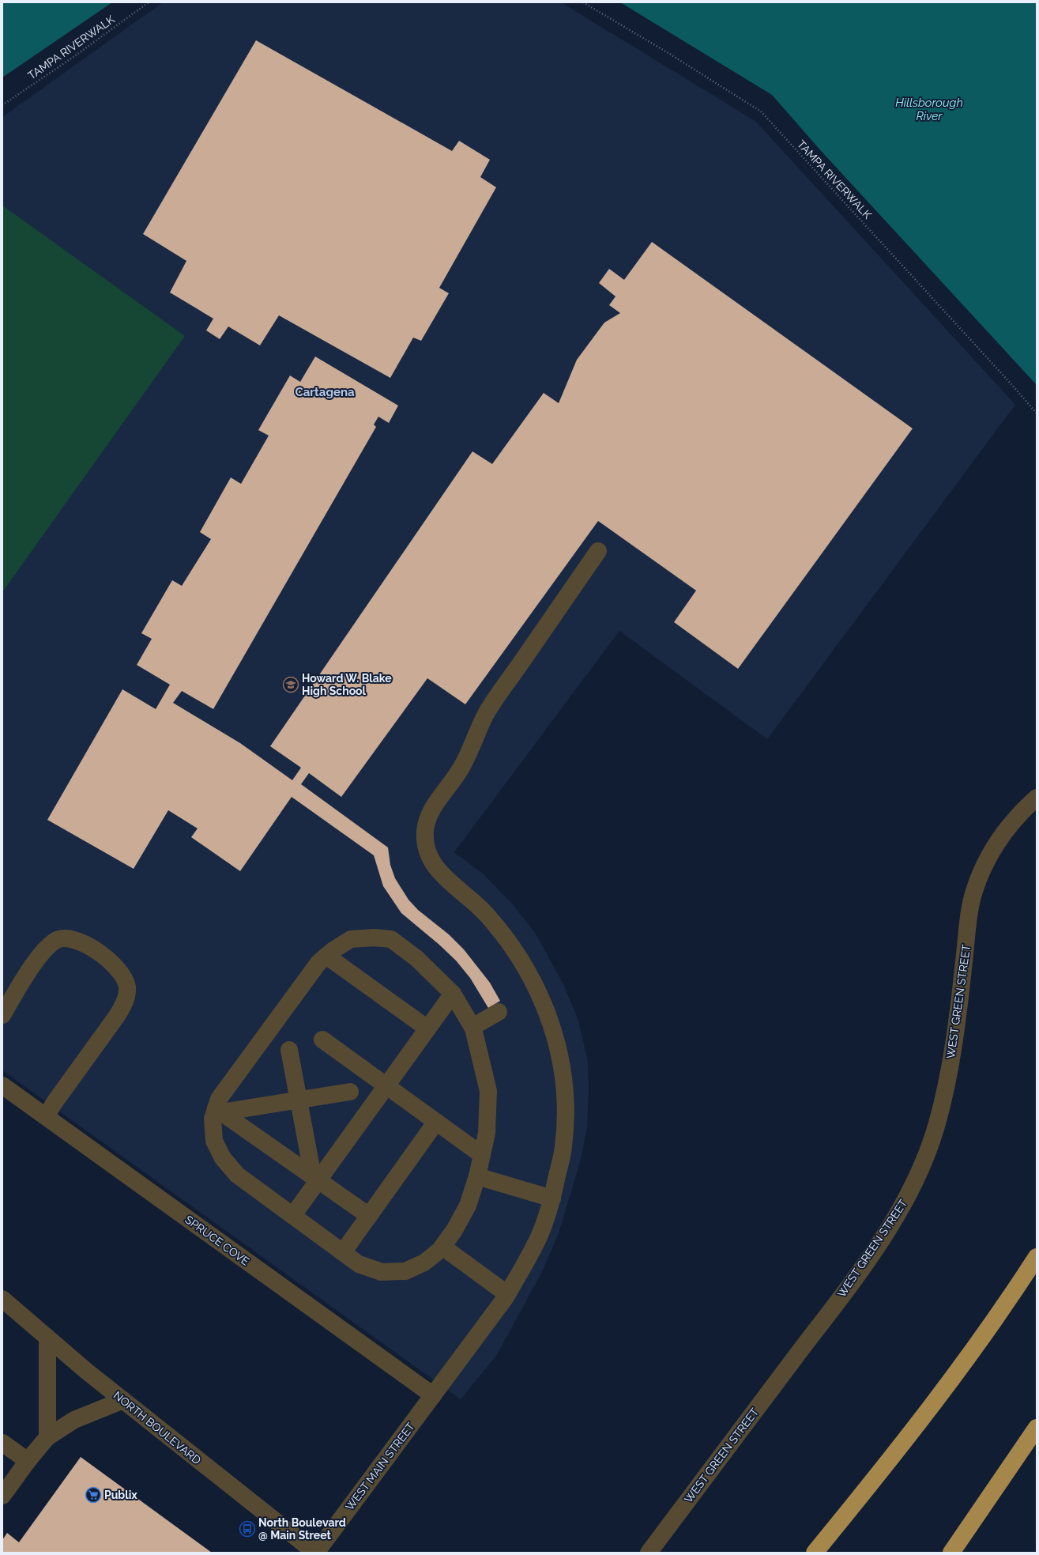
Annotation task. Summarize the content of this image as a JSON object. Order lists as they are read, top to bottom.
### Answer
{
  "streets": {
    "street": [
      "WEST GREEN STREET",
      "SPRUCE COVE",
      "NORTH BOULEVARD",
      "WEST MAIN STREET"
    ],
    "path": ["TAMPA RIVERWALK"]
  },
  "crossings": [
    ["SPRUCE COVE", "WEST MAIN STREET"],
    ["NORTH BOULEVARD", "WEST MAIN STREET"]
  ],
  "districts": ["Cartagena"],
  "water": ["Hillsborough River"],
  "places": {
    "school or university": ["Howard W. Blake High School"],
    "supermarket": ["Publix"],
    "bus stop": ["North Boulevard @ Main Street"]
  }
}
